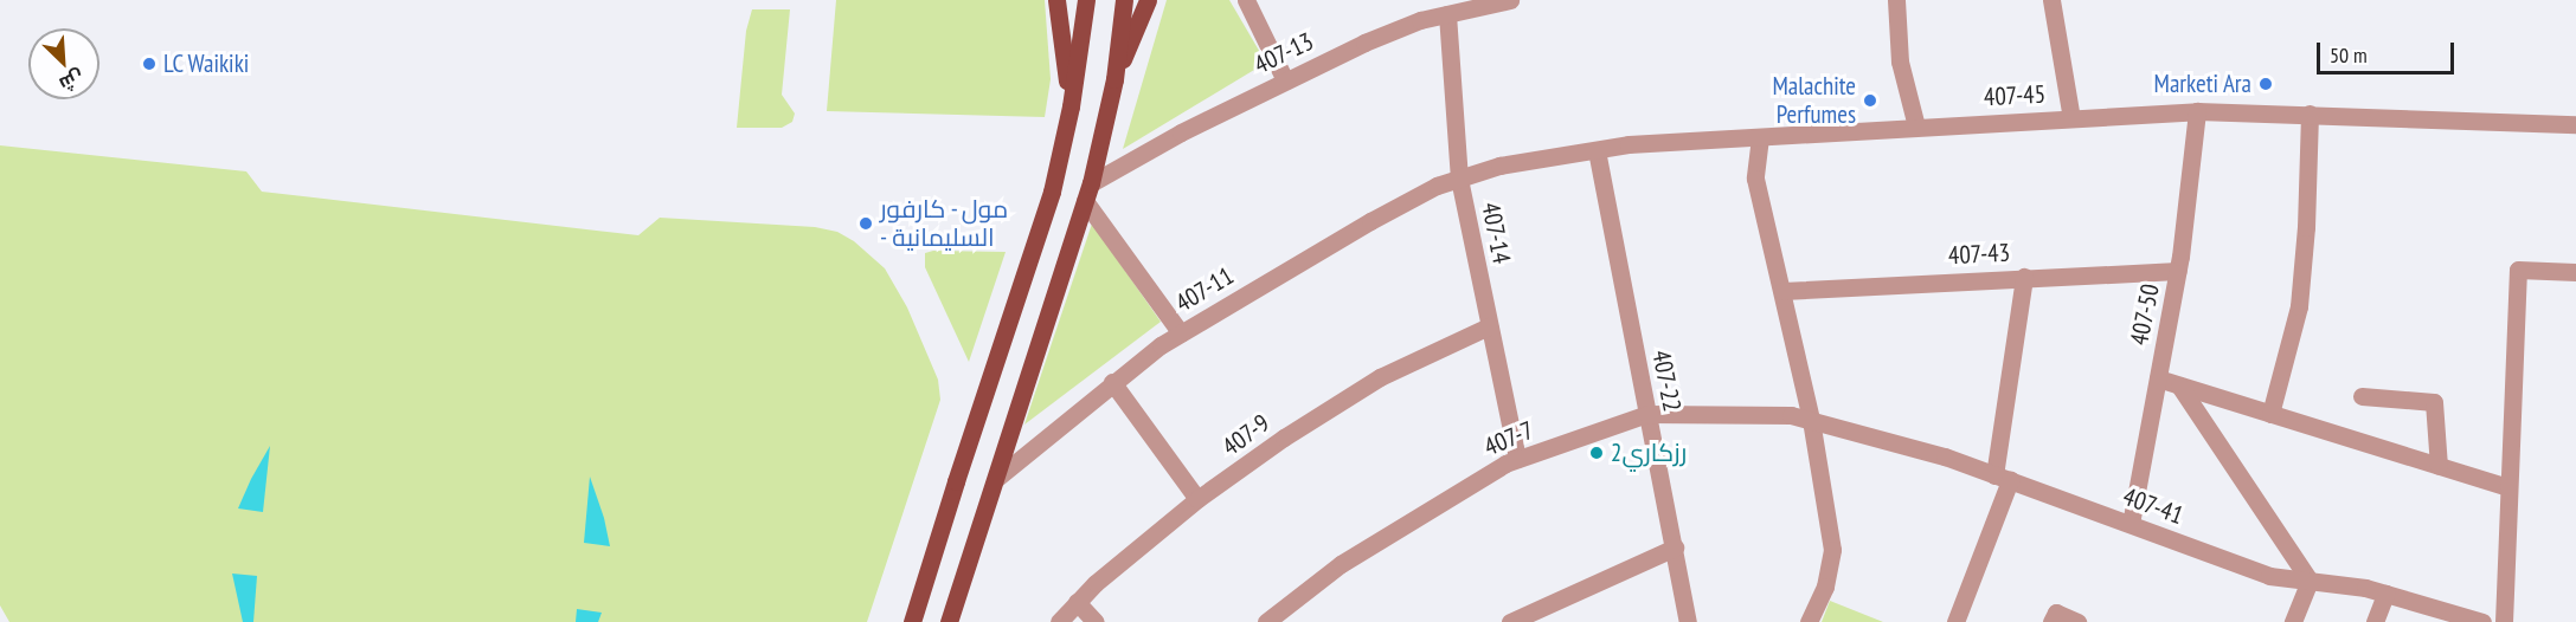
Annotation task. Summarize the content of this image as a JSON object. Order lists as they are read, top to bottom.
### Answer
{
  "streets": {
    "street": [
      "407-13",
      "407-45",
      "407-14",
      "407-43",
      "407-11",
      "407-50",
      "407-22",
      "407-9",
      "407-7",
      "407-41"
    ]
  },
  "crossings": [
    ["407-13", "407-14"],
    ["407-45", "407-14"],
    ["407-45", "407-11"],
    ["407-45", "407-50"],
    ["407-45", "407-22"],
    ["407-14", "407-11"],
    ["407-14", "407-9"],
    ["407-14", "407-7"],
    ["407-43", "407-50"],
    ["407-50", "407-41"],
    ["407-22", "407-7"],
    ["407-7", "407-41"]
  ],
  "places": [
    "LC Waikiki",
    "Marketi Ara",
    "Malachite Perfumes",
    "مول - كارفور - السليمانية",
    "رزكاري2"
  ],
  "scale_bar": "50 m",
  "north": "bottom right"
}
